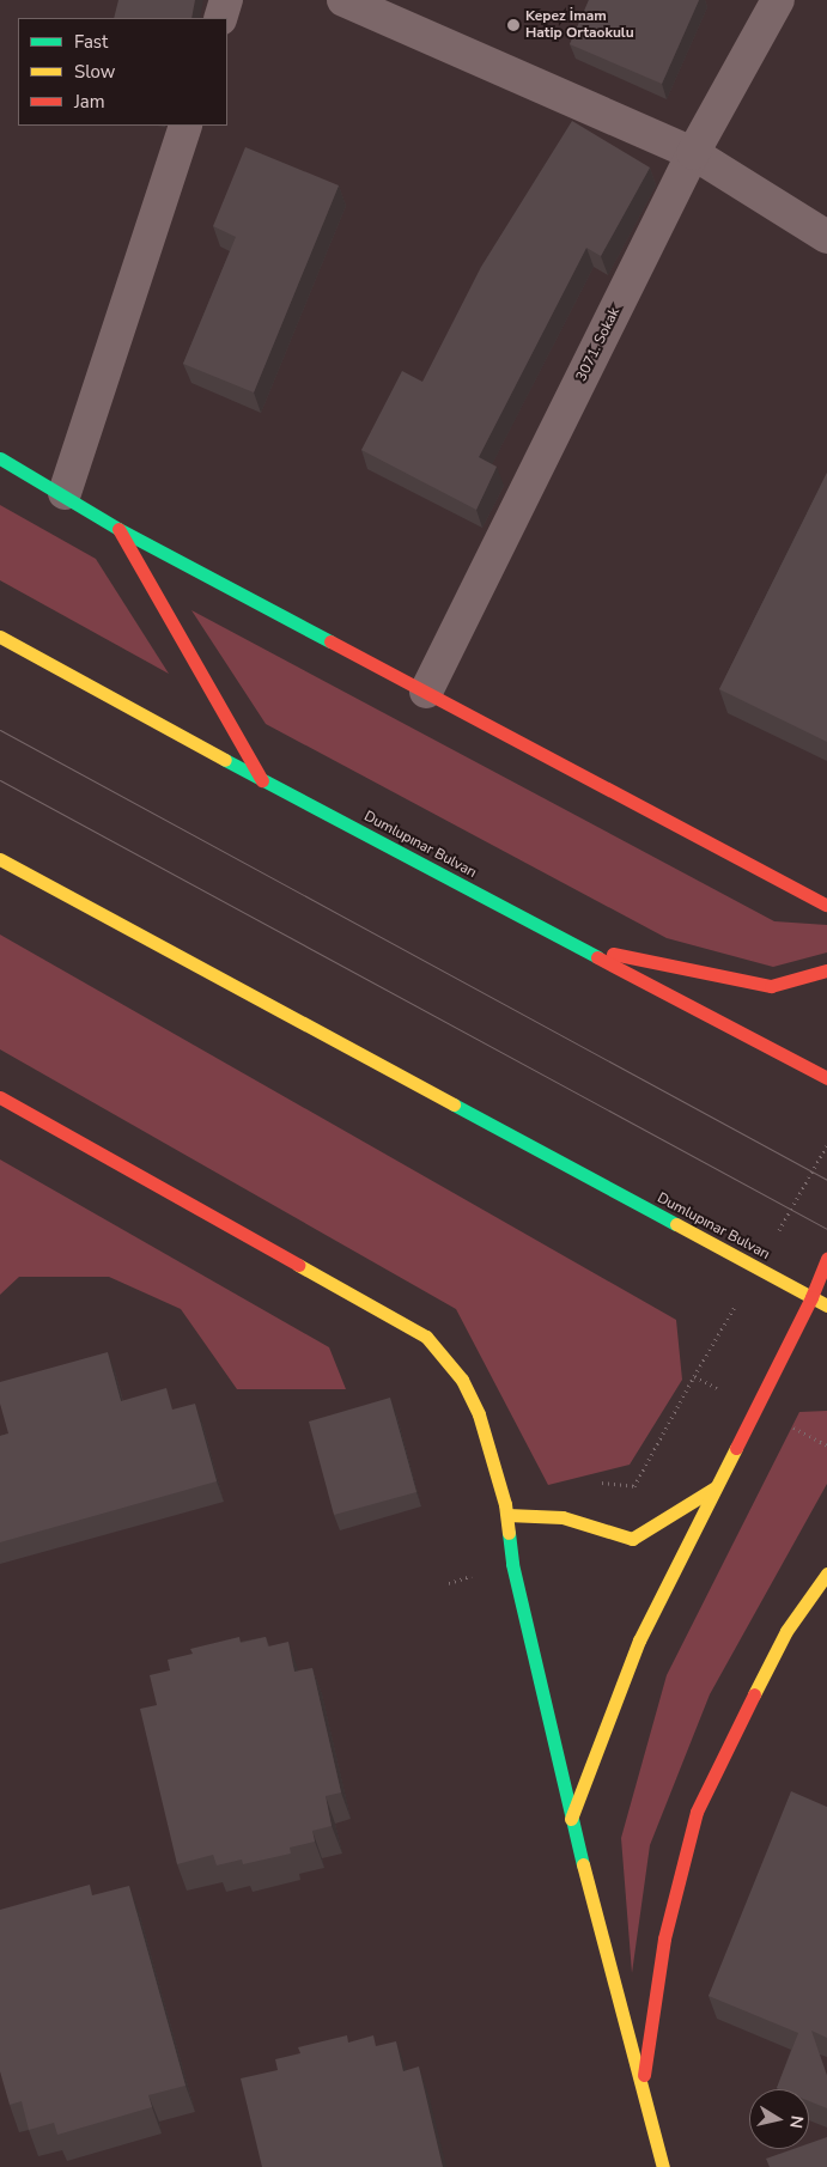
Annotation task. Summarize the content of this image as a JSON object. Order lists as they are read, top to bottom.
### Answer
{
  "streets": {
    "main road": ["Dumlupınar Bulvarı"],
    "street": ["3071. Sokak"]
  },
  "places": ["Kepez İmam Hatip Ortaokulu"],
  "legend": ["Fast", "Slow", "Jam"],
  "north": "right"
}
